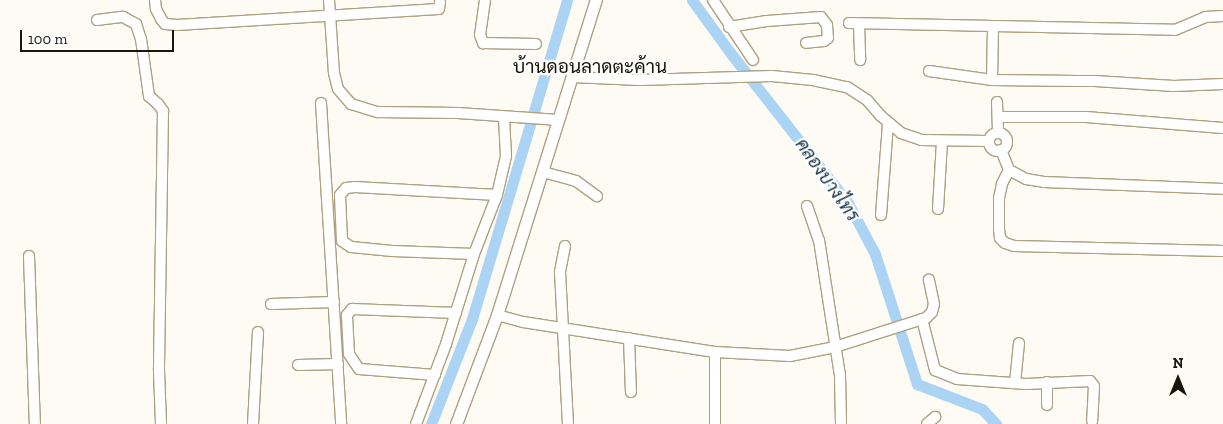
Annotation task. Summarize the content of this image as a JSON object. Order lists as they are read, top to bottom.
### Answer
{
  "districts": ["บ้านดอนลาดตะค้าน"],
  "water": ["คลองบางไทร"],
  "scale_bar": "100 m",
  "north": "top"
}
